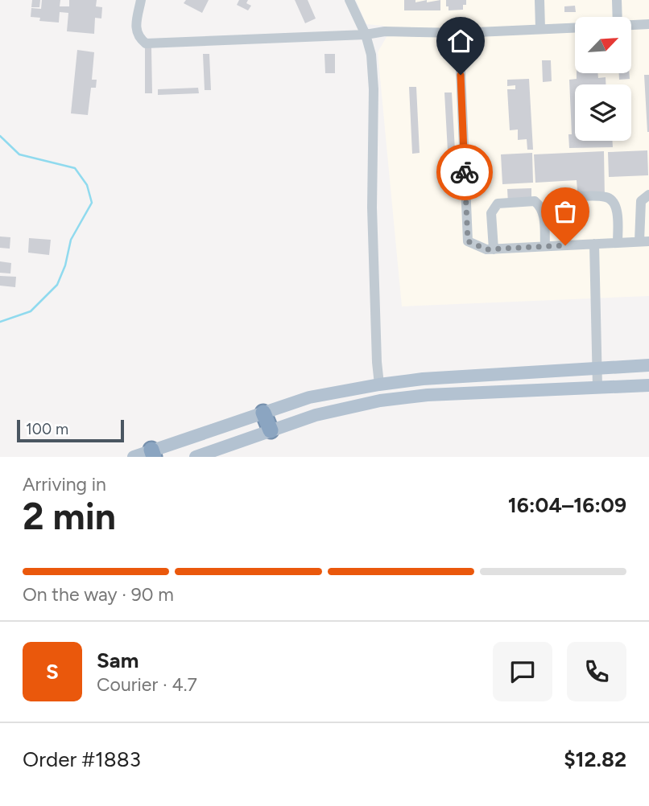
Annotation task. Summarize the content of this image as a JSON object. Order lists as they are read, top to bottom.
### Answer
{
  "scale_bar": "100 m",
  "north": "top right",
  "page": {
    "scale": "100 m",
    "heading": ["2 min", "Arriving in", "16:04–16:09"],
    "panel": [
      "Sam",
      "Courier · 4.7",
      "Order #1883",
      "$12.82"
    ],
    "bar": "On the way · 90 m",
    "round": "S"
  }
}
